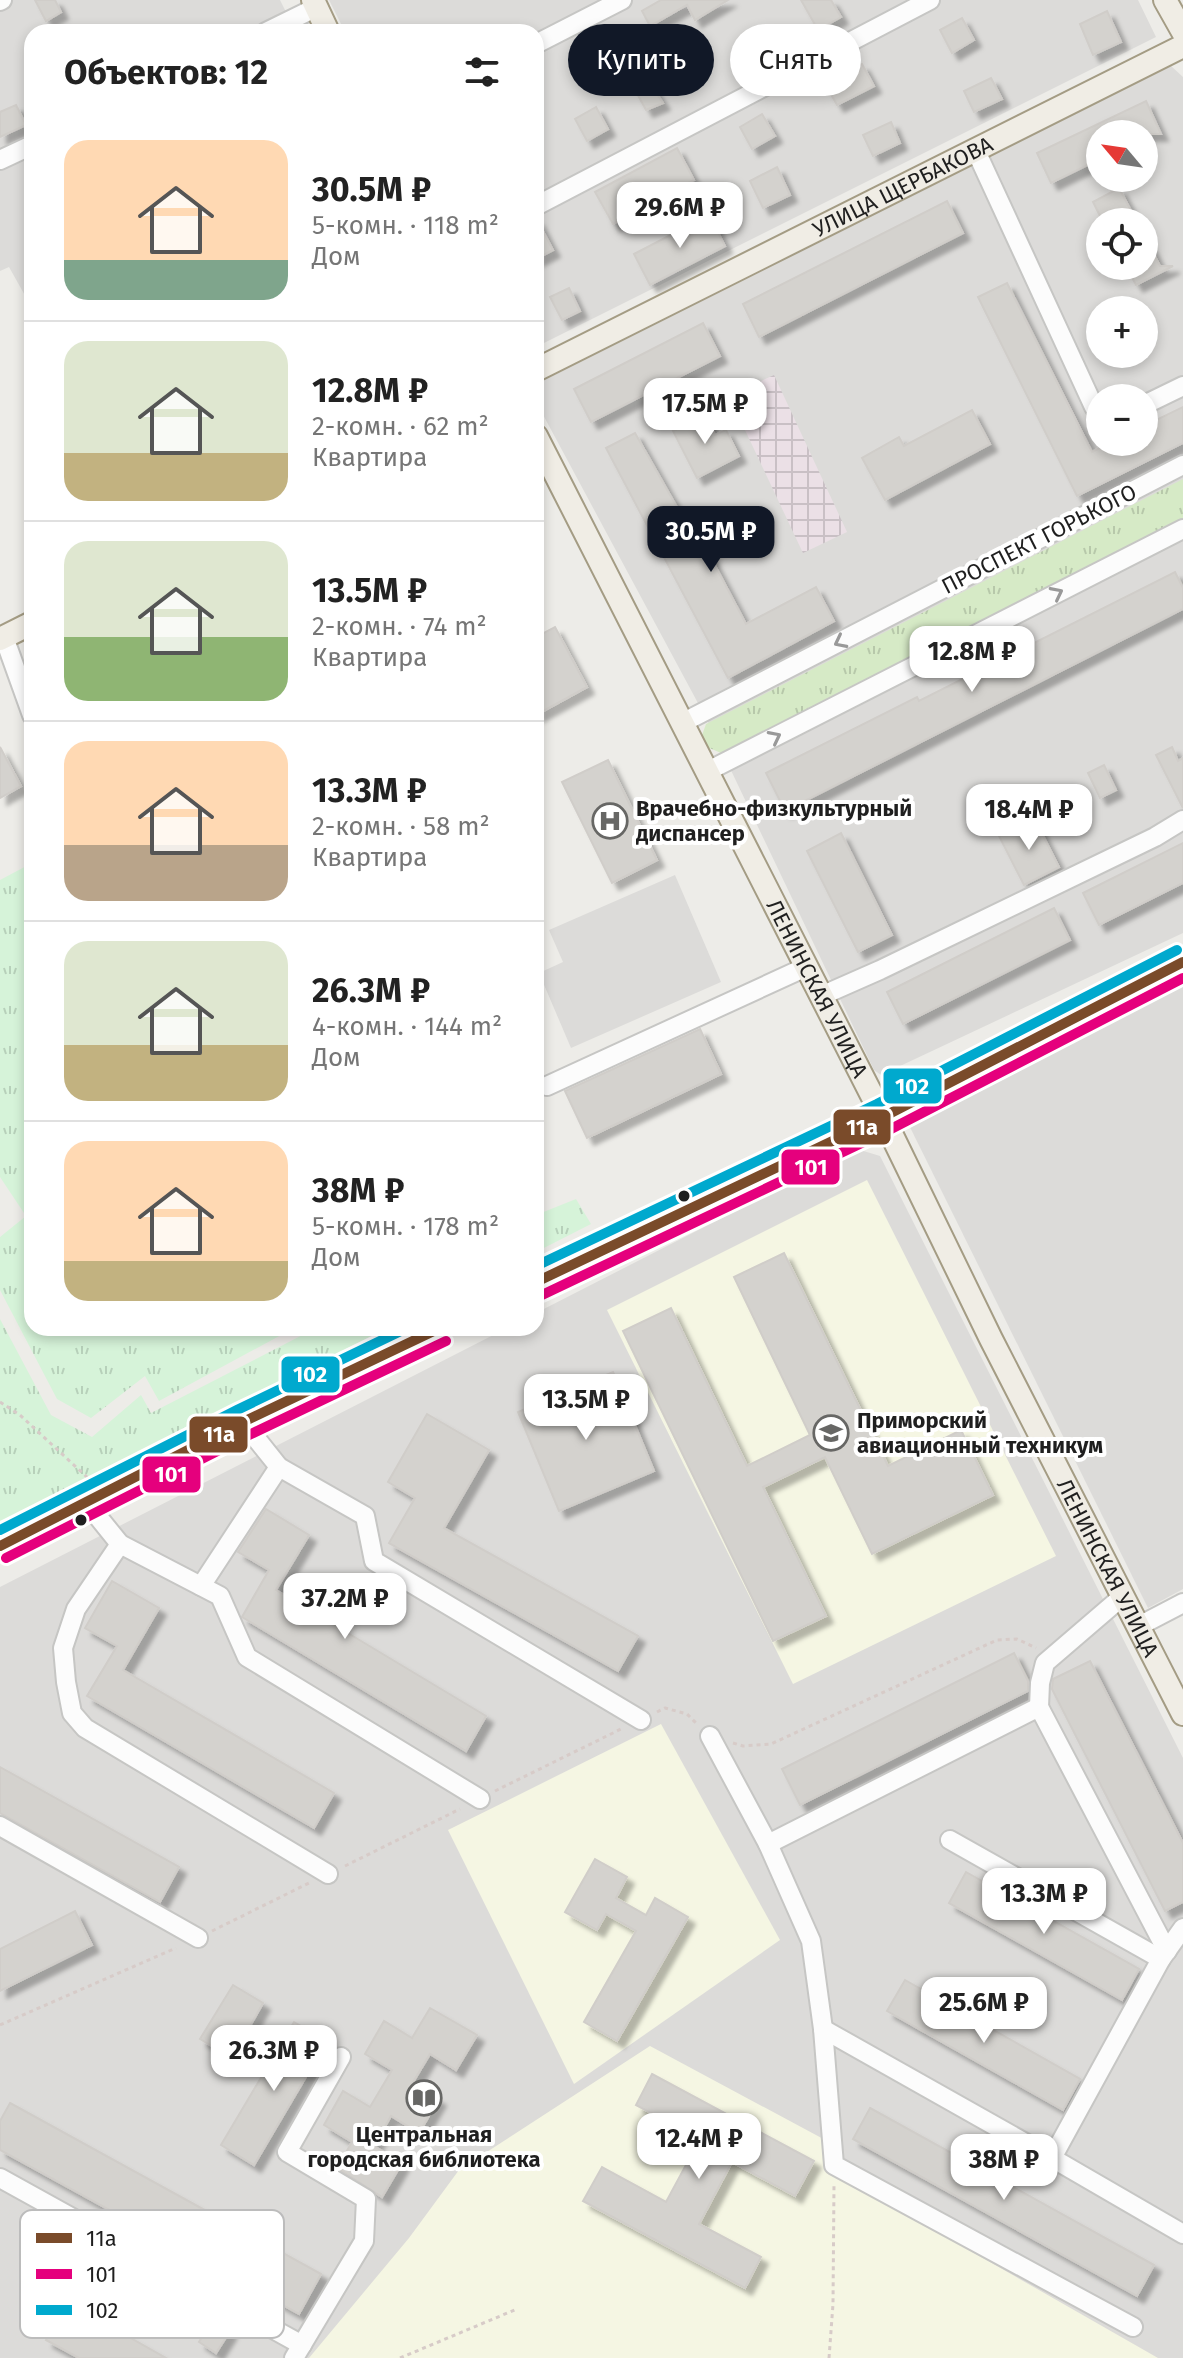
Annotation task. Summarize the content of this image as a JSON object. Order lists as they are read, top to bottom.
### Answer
{
  "streets": {
    "main road": ["УЛИЦА ЩЕРБАКОВА", "ЛЕНИНСКАЯ УЛИЦА"],
    "street": ["ПРОСПЕКТ ГОРЬКОГО"]
  },
  "crossings": [
    ["ПРОСПЕКТ ГОРЬКОГО", "ЛЕНИНСКАЯ УЛИЦА"]
  ],
  "places": {
    "hospital": ["Врачебно-физкультурный диспансер"],
    "school or university": ["Приморский авиационный техникум"],
    "library": ["Центральная городская библиотека"]
  },
  "lines": ["transit line 102", "transit line 11а", "transit line 101"],
  "legend": ["11а", "101", "102"],
  "north": "top left",
  "page": {
    "chip": ["Купить", "Снять"],
    "heading": "Объектов: 12",
    "map_buttons": ["+", "−"],
    "list": [
      {
        "name": "30.5M ₽",
        "note": "5-комн. · 118 m² · Дом"
      },
      {
        "name": "12.8M ₽",
        "note": "2-комн. · 62 m² · Квартира"
      },
      {
        "name": "13.5M ₽",
        "note": "2-комн. · 74 m² · Квартира"
      },
      {
        "name": "13.3M ₽",
        "note": "2-комн. · 58 m² · Квартира"
      },
      {
        "name": "26.3M ₽",
        "note": "4-комн. · 144 m² · Дом"
      },
      {
        "name": "38M ₽",
        "note": "5-комн. · 178 m² · Дом"
      }
    ],
    "price": [
      "29.6M ₽",
      "17.5M ₽",
      "30.5M ₽",
      "12.8M ₽",
      "18.4M ₽",
      "13.5M ₽",
      "37.2M ₽",
      "13.3M ₽",
      "25.6M ₽",
      "26.3M ₽",
      "12.4M ₽",
      "38M ₽"
    ]
  }
}
